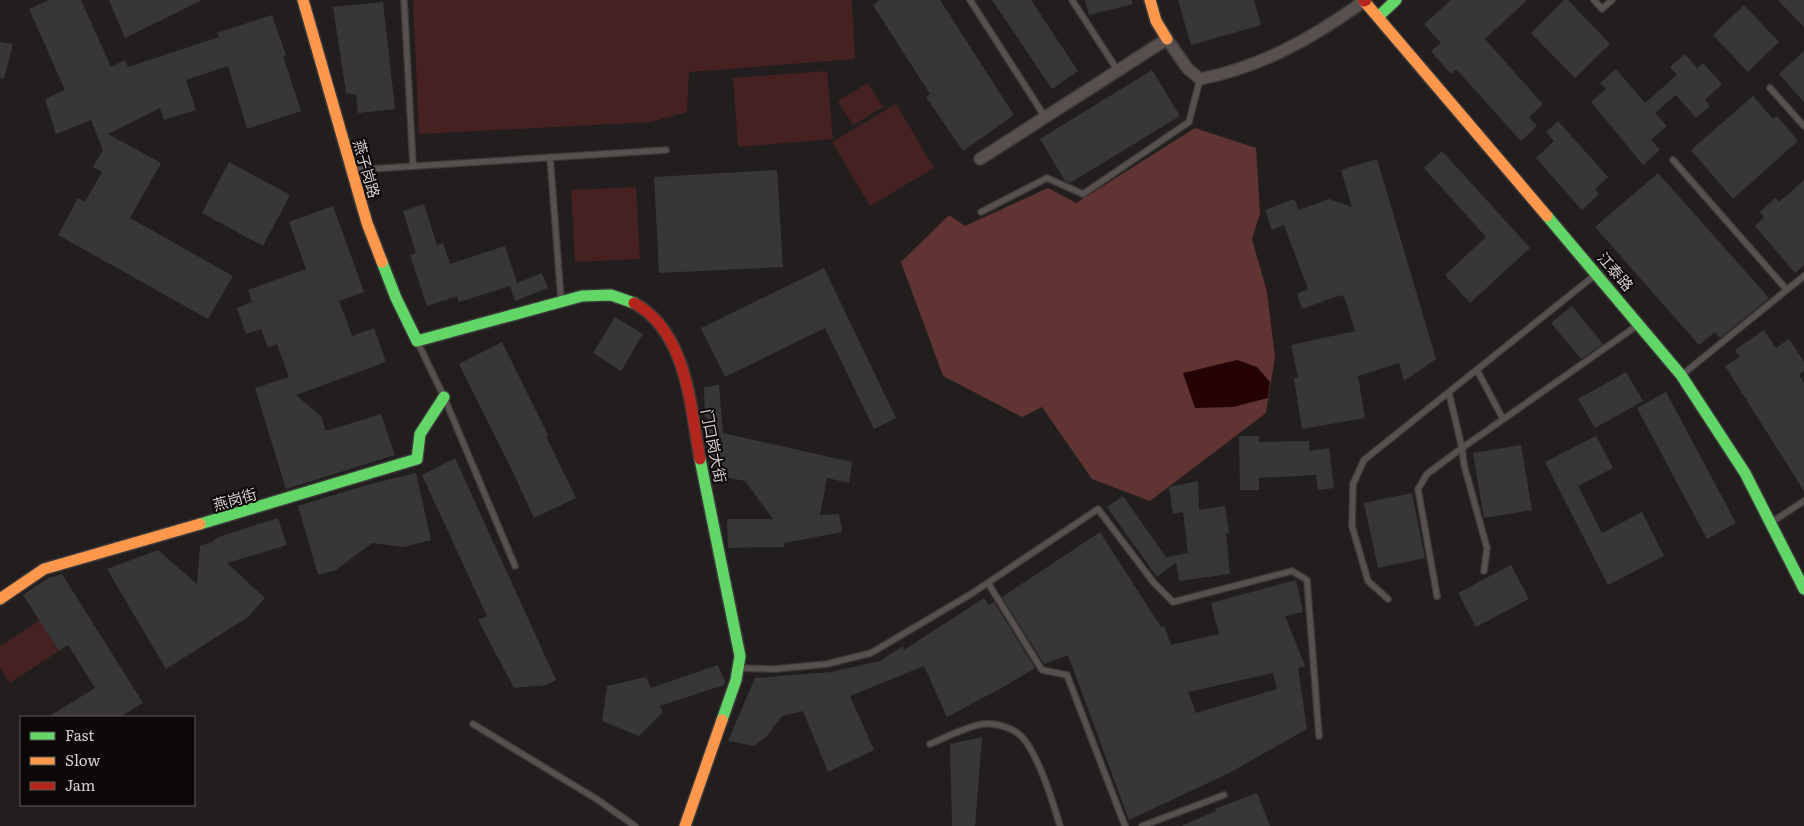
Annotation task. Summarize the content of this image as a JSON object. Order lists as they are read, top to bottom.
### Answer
{
  "streets": {
    "street": [
      "燕子岗路",
      "江泰路",
      "门口岗大街",
      "燕岗街"
    ]
  },
  "crossings": [
    ["燕子岗路", "门口岗大街"]
  ],
  "legend": ["Fast", "Slow", "Jam"]
}
